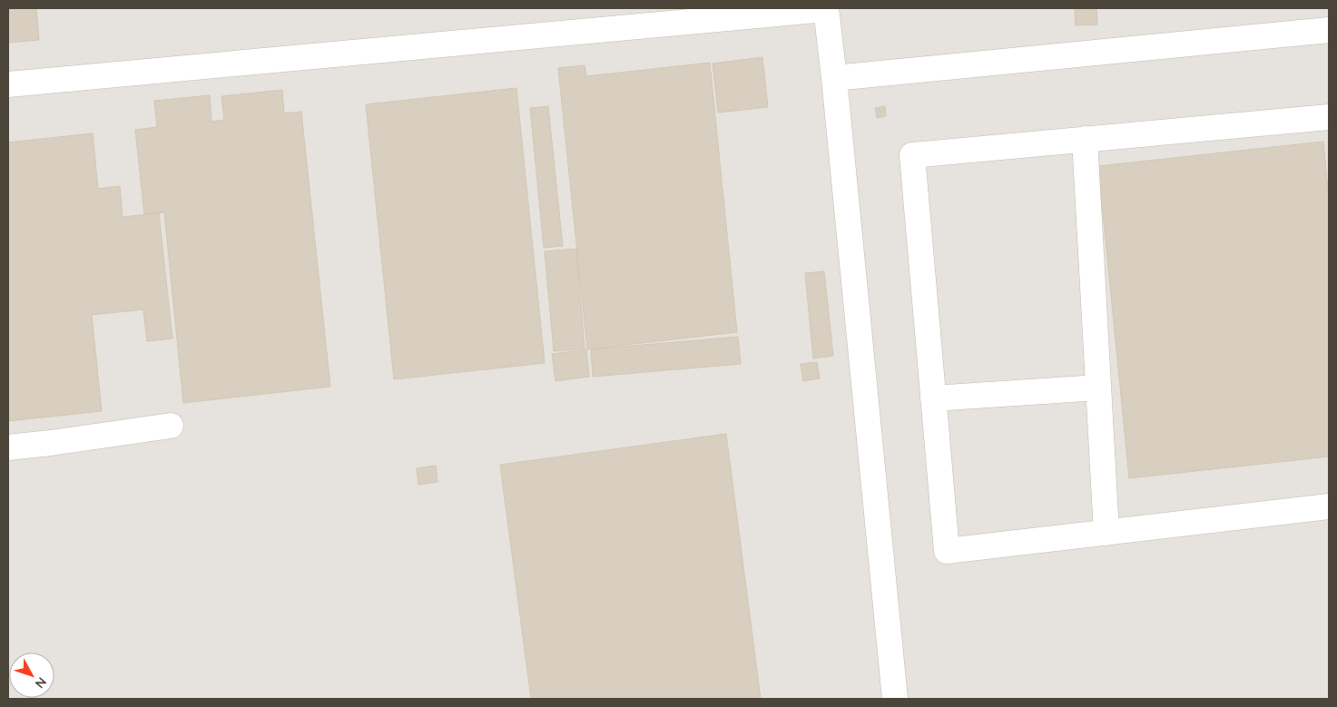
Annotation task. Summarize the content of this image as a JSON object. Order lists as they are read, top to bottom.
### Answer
{
  "north": "bottom right"
}
